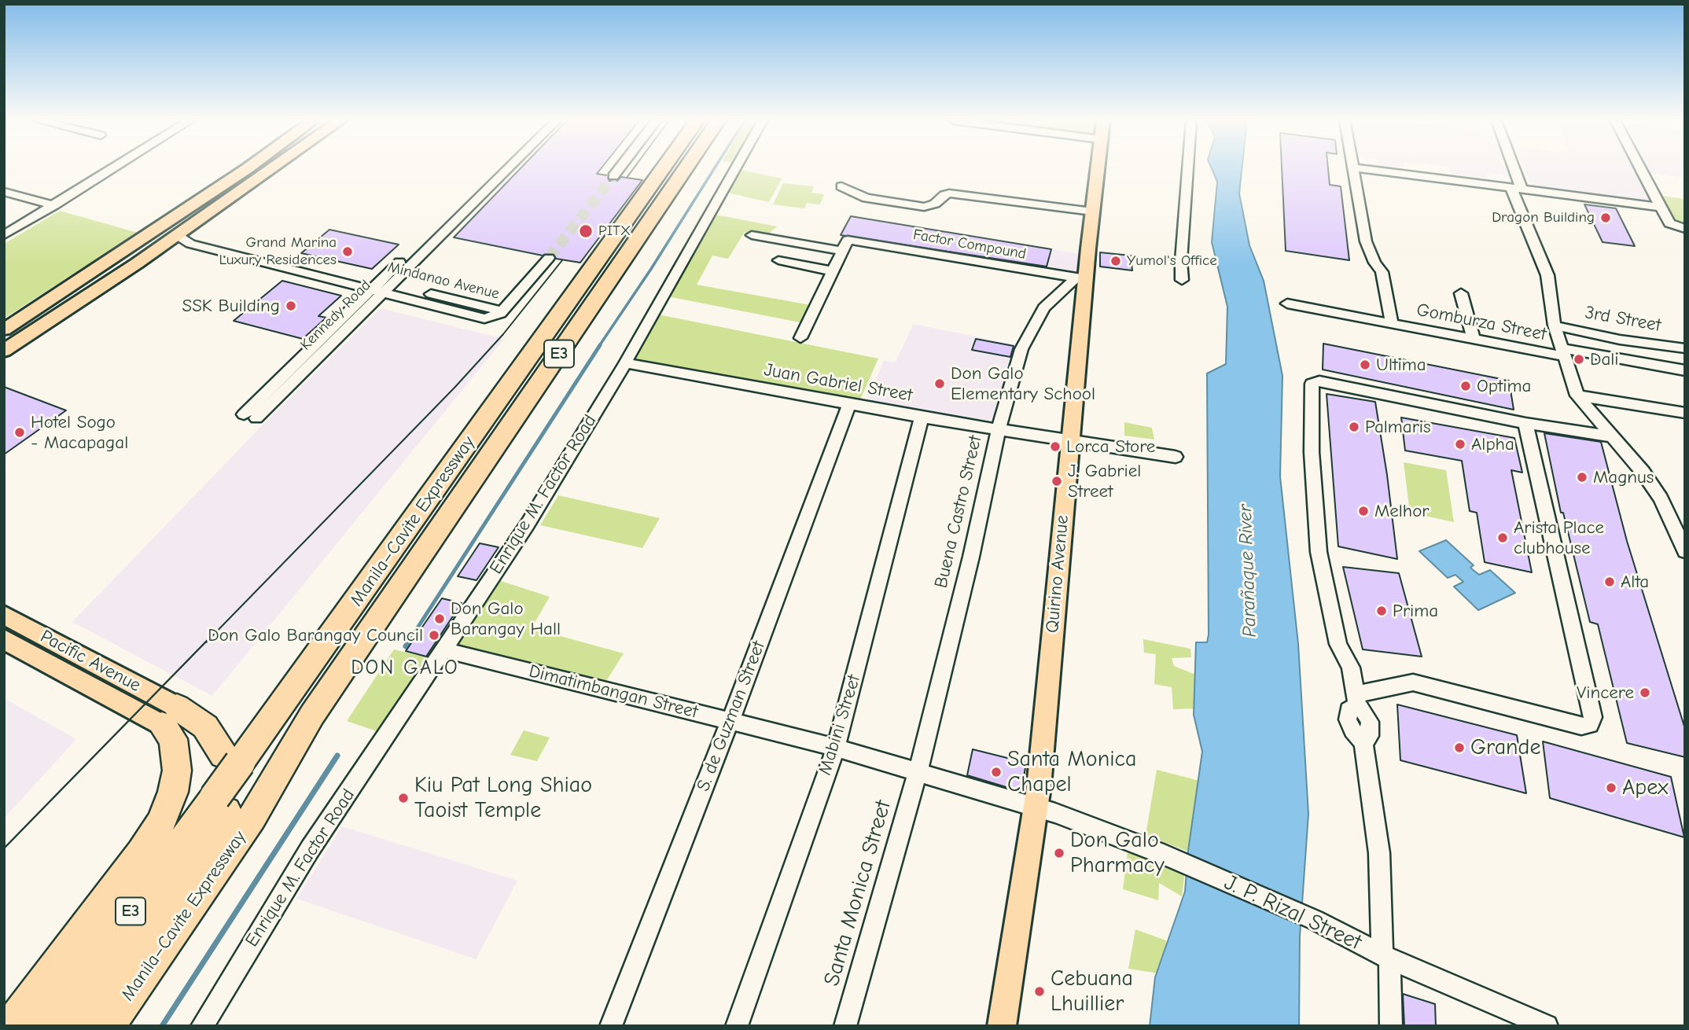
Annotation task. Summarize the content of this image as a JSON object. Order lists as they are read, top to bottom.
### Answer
{
  "streets": {
    "highway": ["E3", "Manila–Cavite Expressway"],
    "main road": ["Quirino Avenue", "Pacific Avenue"],
    "street": [
      "Factor Compound",
      "Mindanao Avenue",
      "Kennedy Road",
      "3rd Street",
      "Gomburza Street",
      "Juan Gabriel Street",
      "Enrique M. Factor Road",
      "Buena Castro Street",
      "Dimatimbangan Street",
      "S. de Guzman Street",
      "Mabini Street",
      "Santa Monica Street",
      "J. P. Rizal Street"
    ]
  },
  "crossings": [
    ["Factor Compound", "Buena Castro Street"],
    ["Factor Compound", "Quirino Avenue"],
    ["Mindanao Avenue", "Kennedy Road"],
    ["Juan Gabriel Street", "Enrique M. Factor Road"],
    ["Juan Gabriel Street", "Buena Castro Street"],
    ["Juan Gabriel Street", "Quirino Avenue"],
    ["Juan Gabriel Street", "S. de Guzman Street"],
    ["Juan Gabriel Street", "Mabini Street"],
    ["Enrique M. Factor Road", "Dimatimbangan Street"],
    ["Buena Castro Street", "Quirino Avenue"],
    ["Buena Castro Street", "Dimatimbangan Street"],
    ["Buena Castro Street", "Santa Monica Street"],
    ["Quirino Avenue", "Dimatimbangan Street"],
    ["Quirino Avenue", "J. P. Rizal Street"],
    ["Dimatimbangan Street", "S. de Guzman Street"],
    ["Dimatimbangan Street", "Mabini Street"],
    ["Dimatimbangan Street", "Santa Monica Street"],
    ["Dimatimbangan Street", "J. P. Rizal Street"]
  ],
  "districts": ["DON GALO"],
  "water": ["Parañaque River"],
  "places": [
    "Dragon Building",
    "PITX",
    "Grand Marina Luxury Residences",
    "Yumol's Office",
    "SSK Building",
    "Dali",
    "Ultima",
    "Don Galo Elementary School",
    "Optima",
    "Palmaris",
    "Hotel Sogo - Macapagal",
    "Alpha",
    "Lorca Store",
    "Magnus",
    "J. Gabriel Street",
    "Melhor",
    "Arista Place clubhouse",
    "Alta",
    "Prima",
    "Don Galo Barangay Hall",
    "Don Galo Barangay Council",
    "Vincere",
    "Grande",
    "Santa Monica Chapel",
    "Apex",
    "Kiu Pat Long Shiao Taoist Temple",
    "Don Galo Pharmacy",
    "Cebuana Lhuillier"
  ]
}
